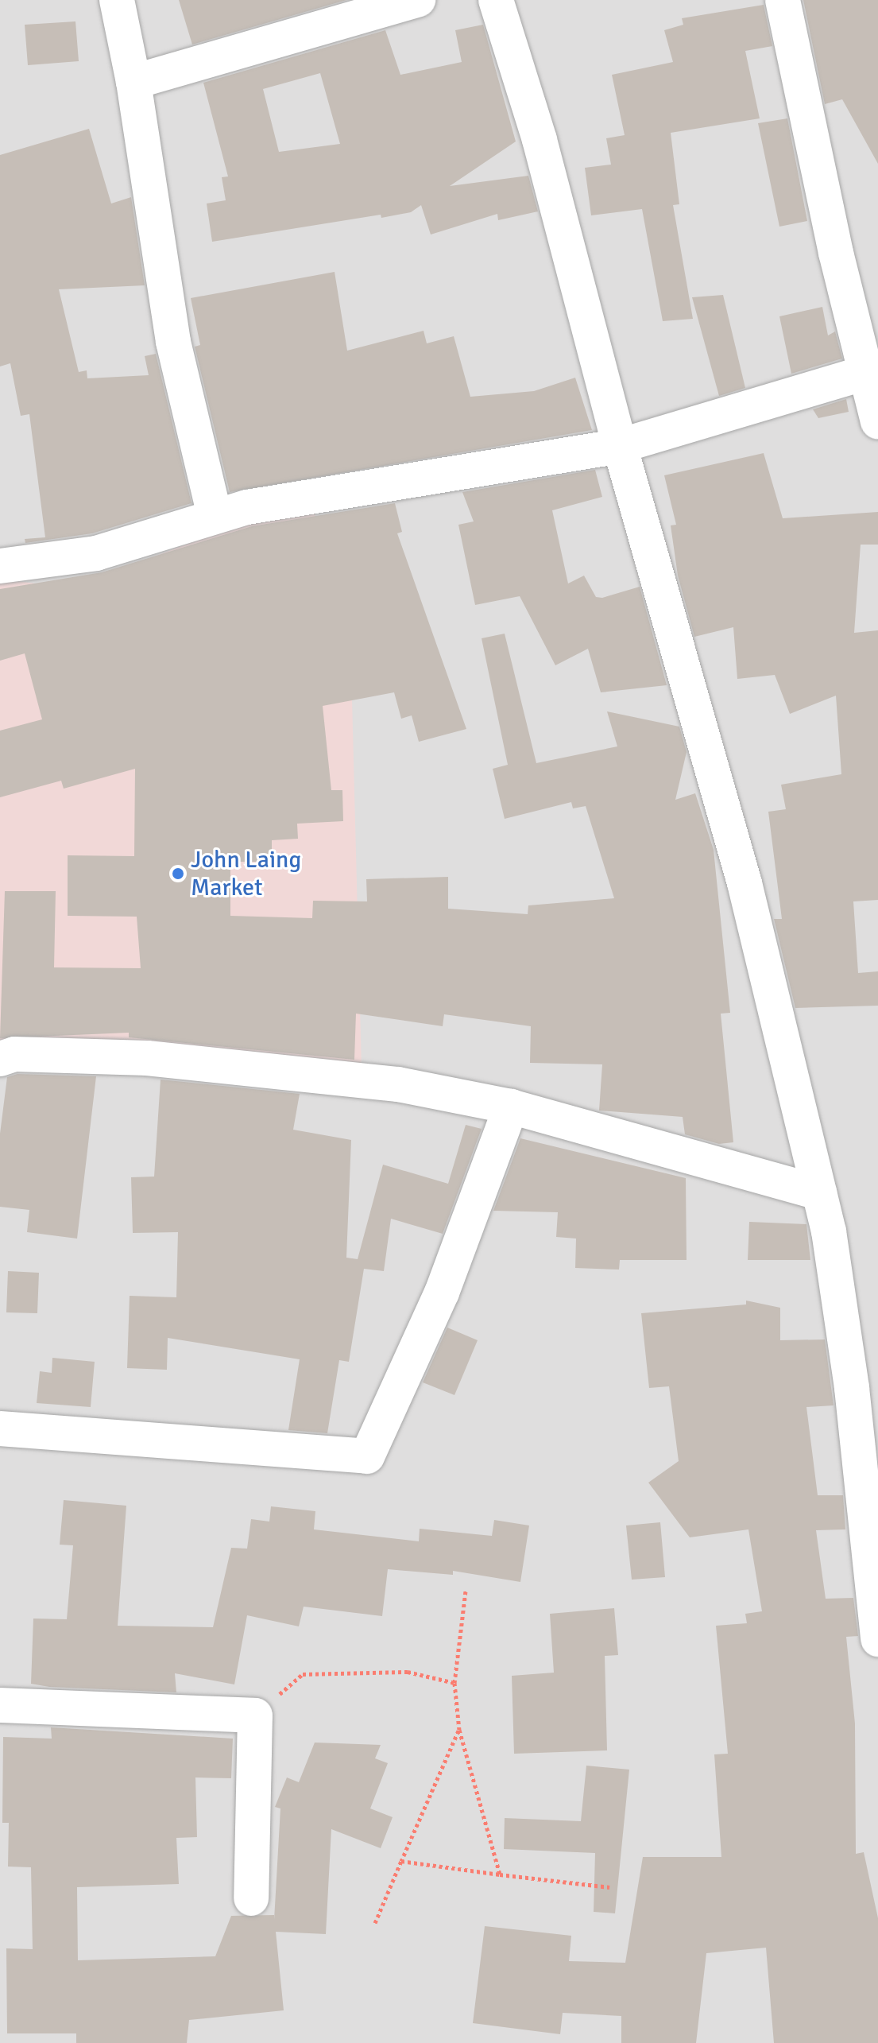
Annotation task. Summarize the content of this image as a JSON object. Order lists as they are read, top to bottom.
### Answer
{
  "places": ["John Laing Market"]
}
